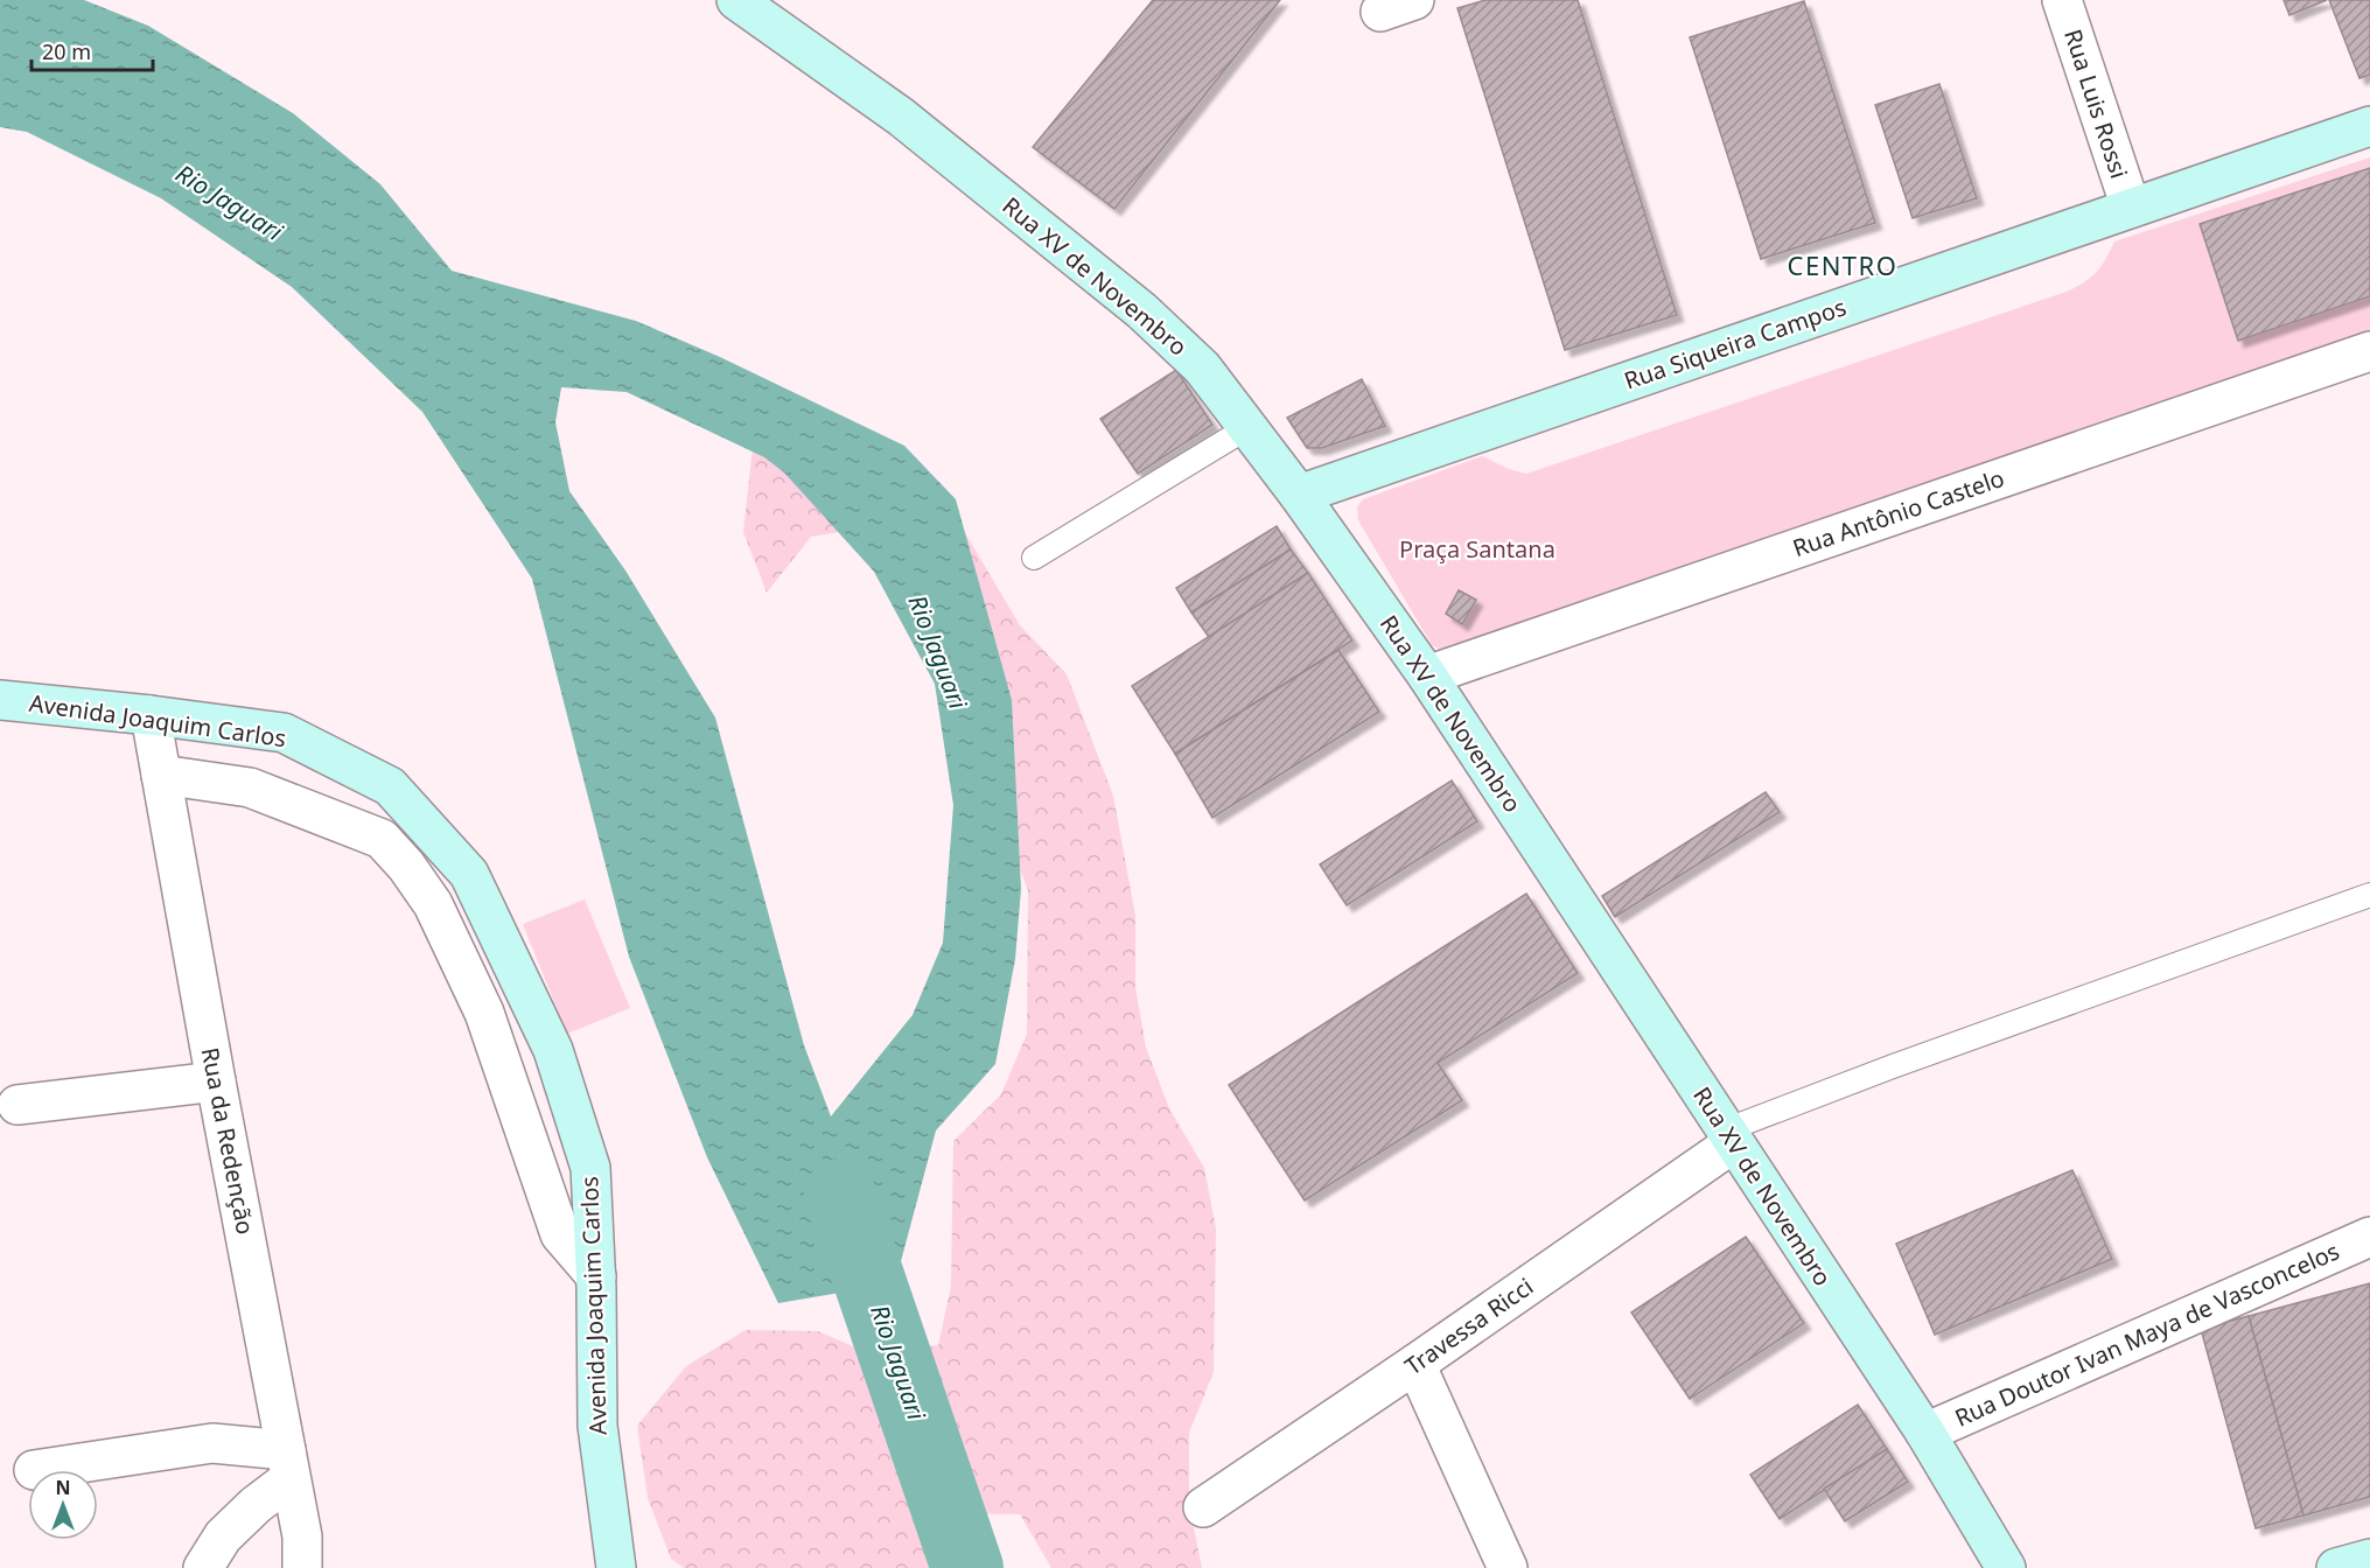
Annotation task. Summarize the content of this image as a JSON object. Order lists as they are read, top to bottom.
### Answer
{
  "streets": {
    "main road": ["Rua XV de Novembro", "Rua Siqueira Campos", "Avenida Joaquim Carlos"],
    "street": [
      "Rua Luis Rossi",
      "Rua Antônio Castelo",
      "Rua da Redenção",
      "Travessa Ricci",
      "Rua Doutor Ivan Maya de Vasconcelos"
    ]
  },
  "crossings": [
    ["Rua Luis Rossi", "Rua Siqueira Campos"],
    ["Rua XV de Novembro", "Rua Siqueira Campos"],
    ["Rua XV de Novembro", "Rua Antônio Castelo"],
    ["Rua XV de Novembro", "Travessa Ricci"],
    ["Rua XV de Novembro", "Rua Doutor Ivan Maya de Vasconcelos"],
    ["Avenida Joaquim Carlos", "Rua da Redenção"]
  ],
  "districts": ["CENTRO"],
  "water": ["Rio Jaguari"],
  "parks": ["Praça Santana"],
  "scale_bar": "20 m",
  "north": "top"
}
